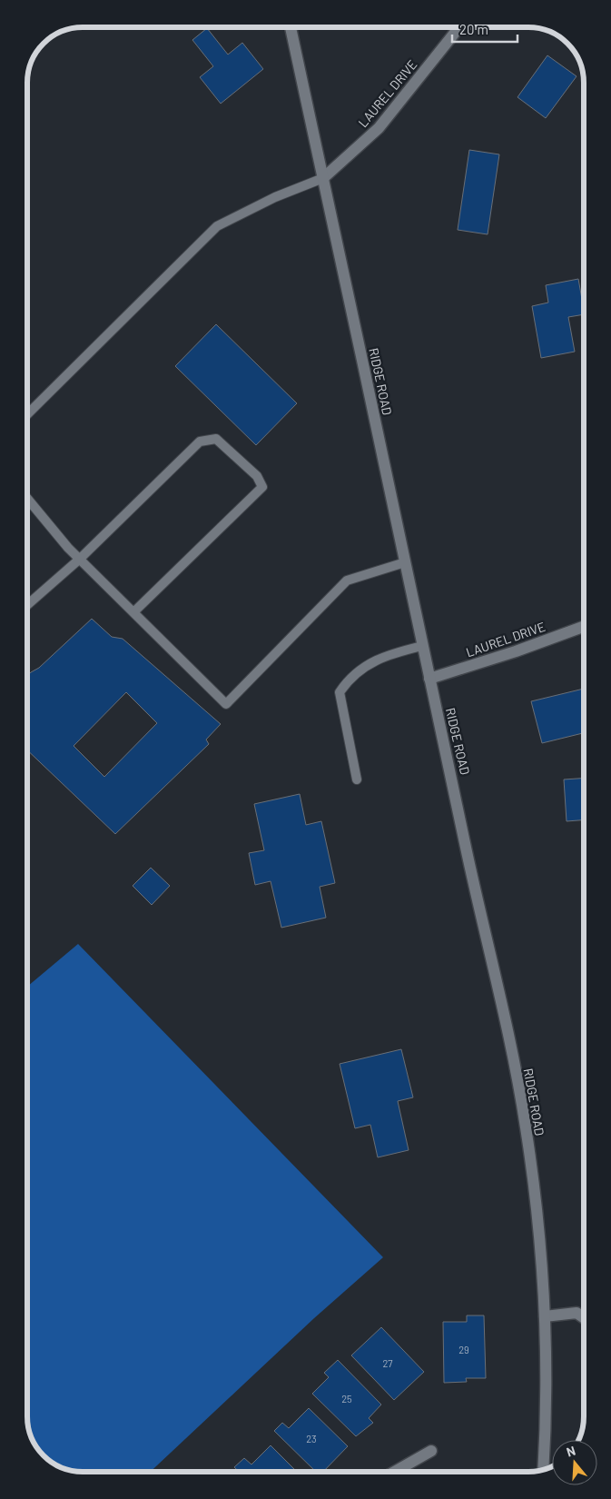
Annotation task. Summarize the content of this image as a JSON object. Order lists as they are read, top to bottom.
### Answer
{
  "streets": {
    "street": ["LAUREL DRIVE", "RIDGE ROAD"]
  },
  "crossings": [
    ["LAUREL DRIVE", "RIDGE ROAD"]
  ],
  "house_numbers": [
    "29",
    "27",
    "25",
    "23"
  ],
  "scale_bar": "20 m",
  "north": "top"
}
